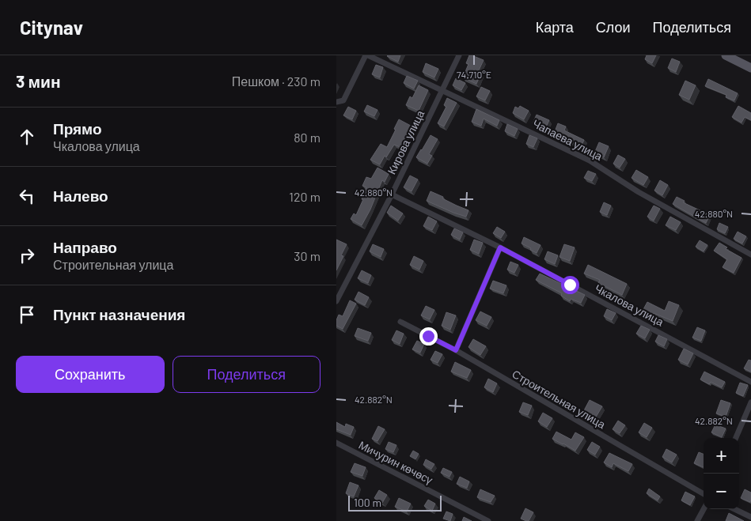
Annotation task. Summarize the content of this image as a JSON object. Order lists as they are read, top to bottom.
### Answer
{
  "streets": {
    "street": [
      "Чапаева улица",
      "Кирова улица",
      "Чкалова улица",
      "Строительная улица",
      "Мичурин көчөсү"
    ]
  },
  "crossings": [
    ["Чапаева улица", "Кирова улица"],
    ["Кирова улица", "Чкалова улица"]
  ],
  "scale_bar": "100 m",
  "page": {
    "header": "Citynav",
    "nav": ["Карта", "Слои", "Поделиться"],
    "heading": ["3 мин", "Пешком · 230 m"],
    "list": [
      ["Прямо", "Чкалова улица", "80 m"],
      ["Налево", "120 m"],
      ["Направо", "Строительная улица", "30 m"],
      "Пункт назначения"
    ],
    "buttons": ["Сохранить", "Поделиться"],
    "map_buttons": ["+", "−"],
    "scale": "100 m"
  },
  "coordinates": ["74.710°E", "42.880°N", "42.882°N"]
}
